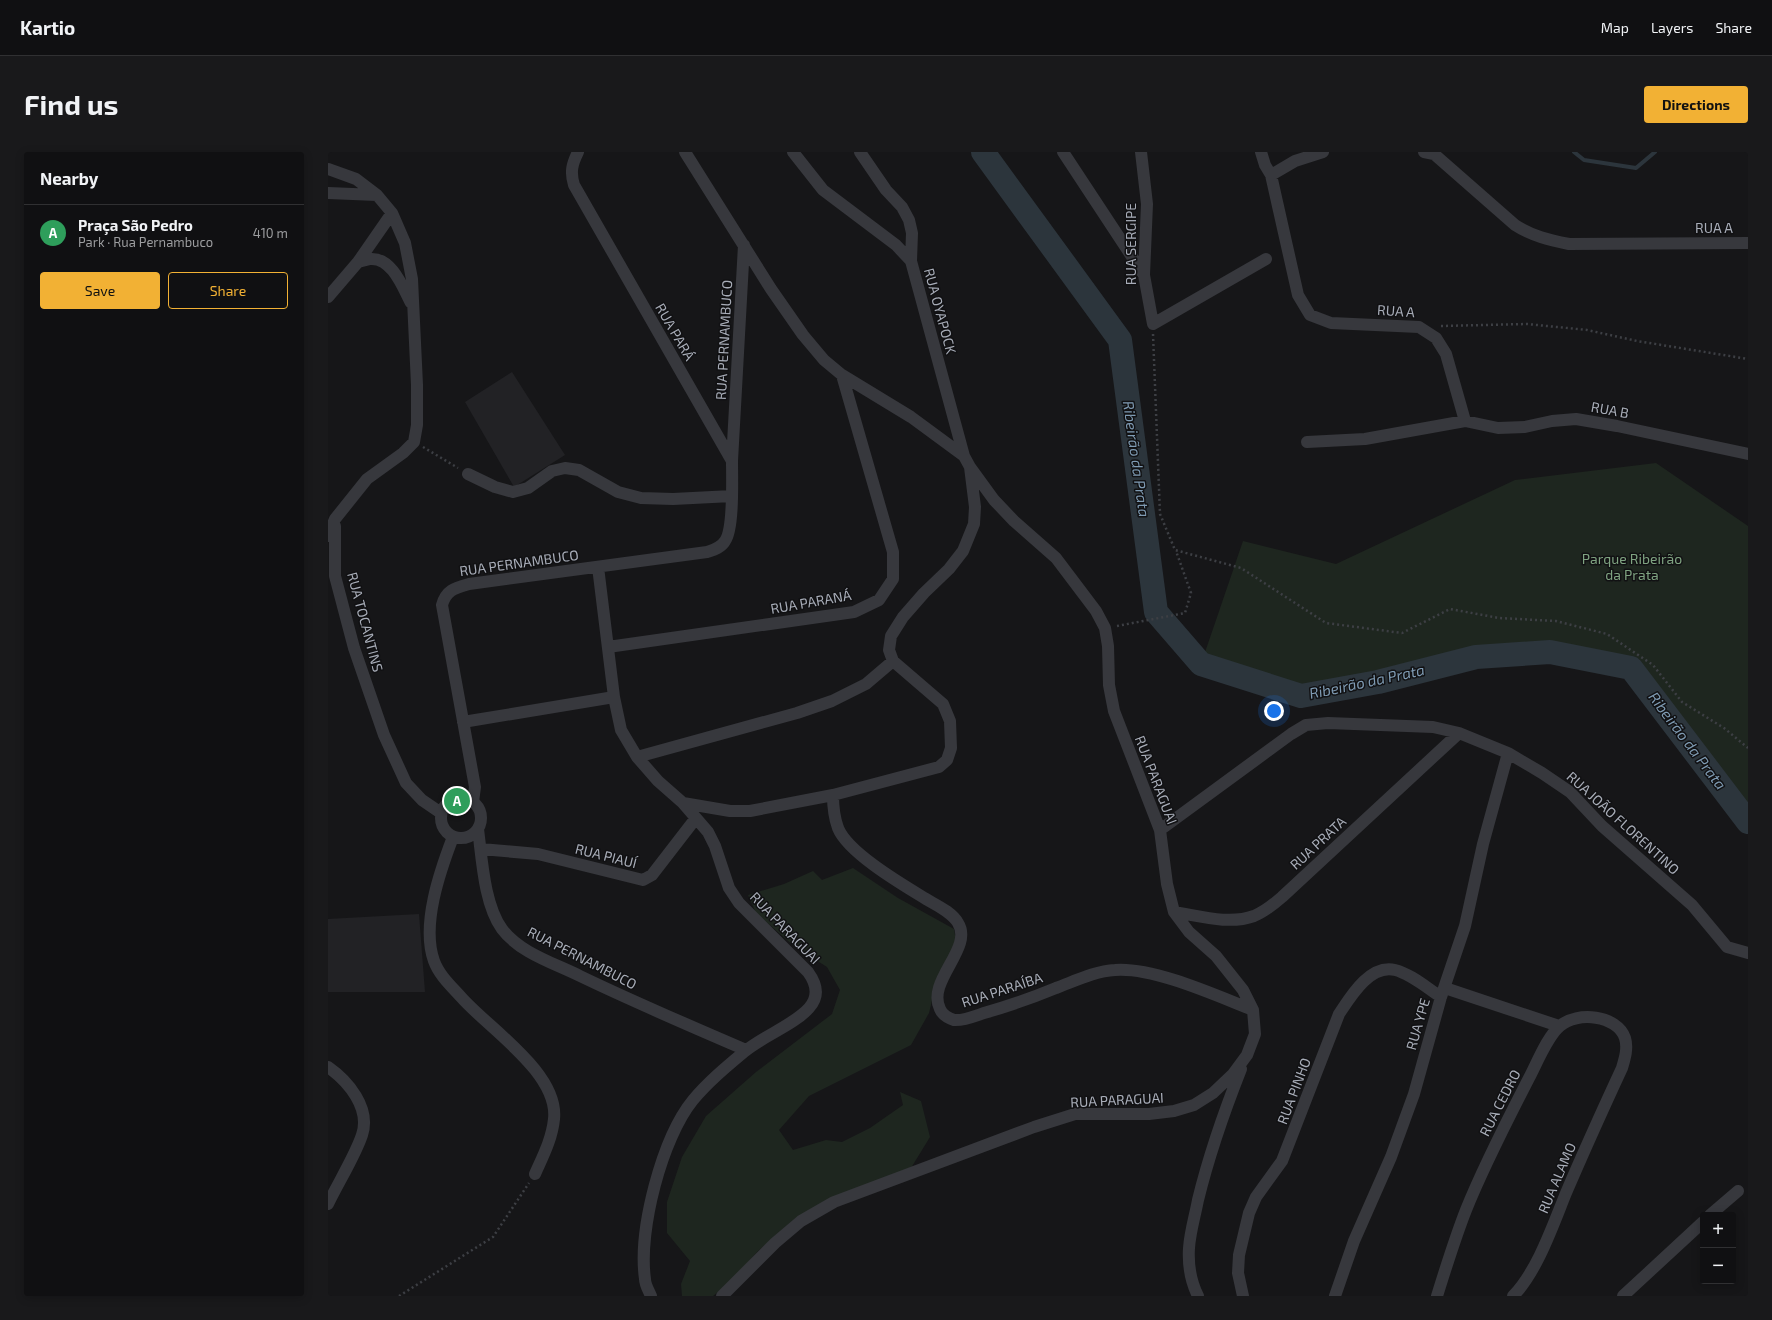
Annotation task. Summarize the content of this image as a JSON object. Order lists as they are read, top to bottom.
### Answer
{
  "streets": {
    "street": [
      "RUA A",
      "RUA SERGIPE",
      "RUA OYAPOCK",
      "RUA PARÁ",
      "RUA PERNAMBUCO",
      "RUA B",
      "RUA PARANÁ",
      "RUA TOCANTINS",
      "RUA PARAGUAI",
      "RUA JOÃO FLORENTINO",
      "RUA PRATA",
      "RUA PIAUÍ",
      "RUA PARAÍBA",
      "RUA YPE",
      "RUA PINHO",
      "RUA CEDRO",
      "RUA ALAMO"
    ]
  },
  "crossings": [
    ["RUA A", "RUA B"],
    ["RUA PARÁ", "RUA PERNAMBUCO"],
    ["RUA PERNAMBUCO", "RUA TOCANTINS"],
    ["RUA PERNAMBUCO", "RUA PARAGUAI"],
    ["RUA PERNAMBUCO", "RUA PIAUÍ"],
    ["RUA PARANÁ", "RUA PARAGUAI"],
    ["RUA PARAGUAI", "RUA JOÃO FLORENTINO"],
    ["RUA PARAGUAI", "RUA PRATA"],
    ["RUA PARAGUAI", "RUA PIAUÍ"],
    ["RUA PARAGUAI", "RUA PARAÍBA"],
    ["RUA JOÃO FLORENTINO", "RUA PRATA"],
    ["RUA JOÃO FLORENTINO", "RUA YPE"],
    ["RUA YPE", "RUA PINHO"],
    ["RUA CEDRO", "RUA ALAMO"]
  ],
  "water": ["Ribeirão da Prata"],
  "parks": ["Parque Ribeirão da Prata"],
  "page": {
    "header": "Kartio",
    "nav": ["Map", "Layers", "Share"],
    "buttons": [
      "Directions",
      ["Save", "Share"]
    ],
    "title": "Find us",
    "heading": "Nearby",
    "list": [
      {
        "mark": "A",
        "name": "Praça São Pedro",
        "note": "Park · Rua Pernambuco",
        "value": "410 m"
      }
    ],
    "pins": "A",
    "map_buttons": ["+", "−"]
  }
}
